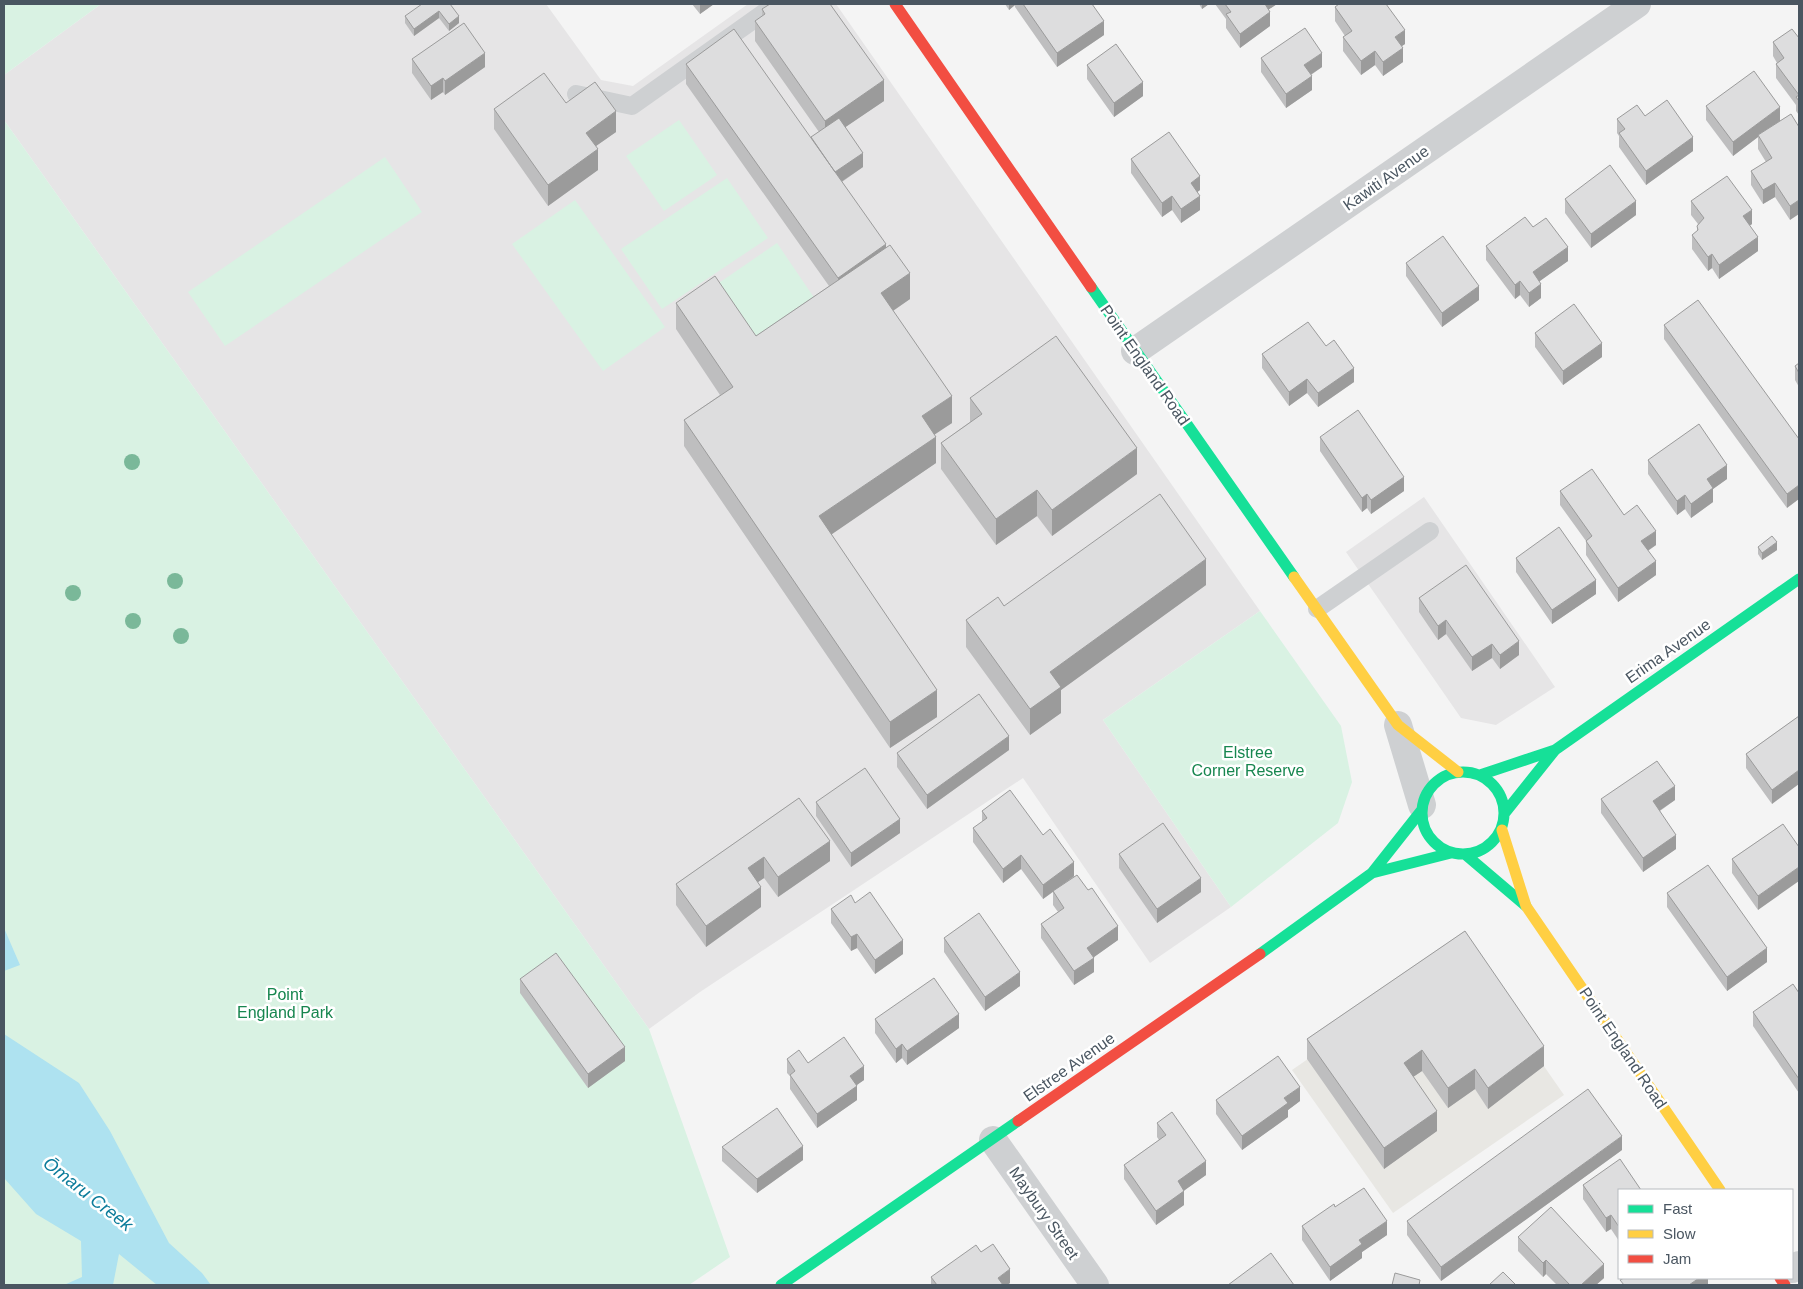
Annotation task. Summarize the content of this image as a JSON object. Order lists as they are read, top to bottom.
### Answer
{
  "streets": {
    "street": [
      "Kawiti Avenue",
      "Point England Road",
      "Erima Avenue",
      "Elstree Avenue",
      "Maybury Street"
    ]
  },
  "crossings": [
    ["Kawiti Avenue", "Point England Road"],
    ["Point England Road", "Erima Avenue"],
    ["Elstree Avenue", "Maybury Street"]
  ],
  "water": ["Ōmaru Creek"],
  "parks": ["Elstree Corner Reserve", "Point England Park"],
  "legend": ["Fast", "Slow", "Jam"]
}
